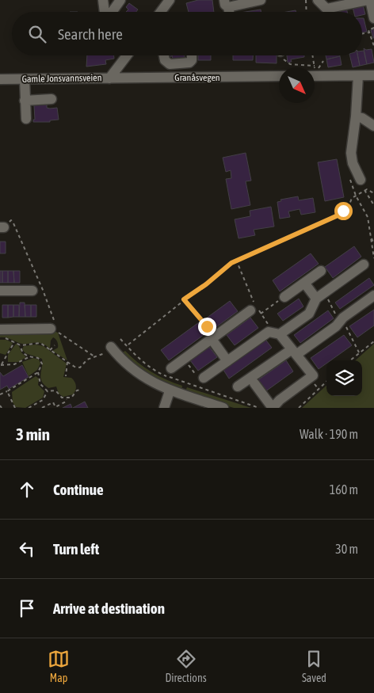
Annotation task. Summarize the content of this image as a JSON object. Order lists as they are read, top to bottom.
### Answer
{
  "streets": {
    "street": ["Granåsvegen", "Gamle Jonsvannsveien"]
  },
  "crossings": [
    ["Granåsvegen", "Gamle Jonsvannsveien"]
  ],
  "north": "bottom right",
  "page": {
    "search": "Search here",
    "heading": ["3 min", "Walk · 190 m"],
    "list": [
      ["Continue", "160 m"],
      ["Turn left", "30 m"],
      "Arrive at destination"
    ],
    "nav": ["Map", "Directions", "Saved"]
  }
}
